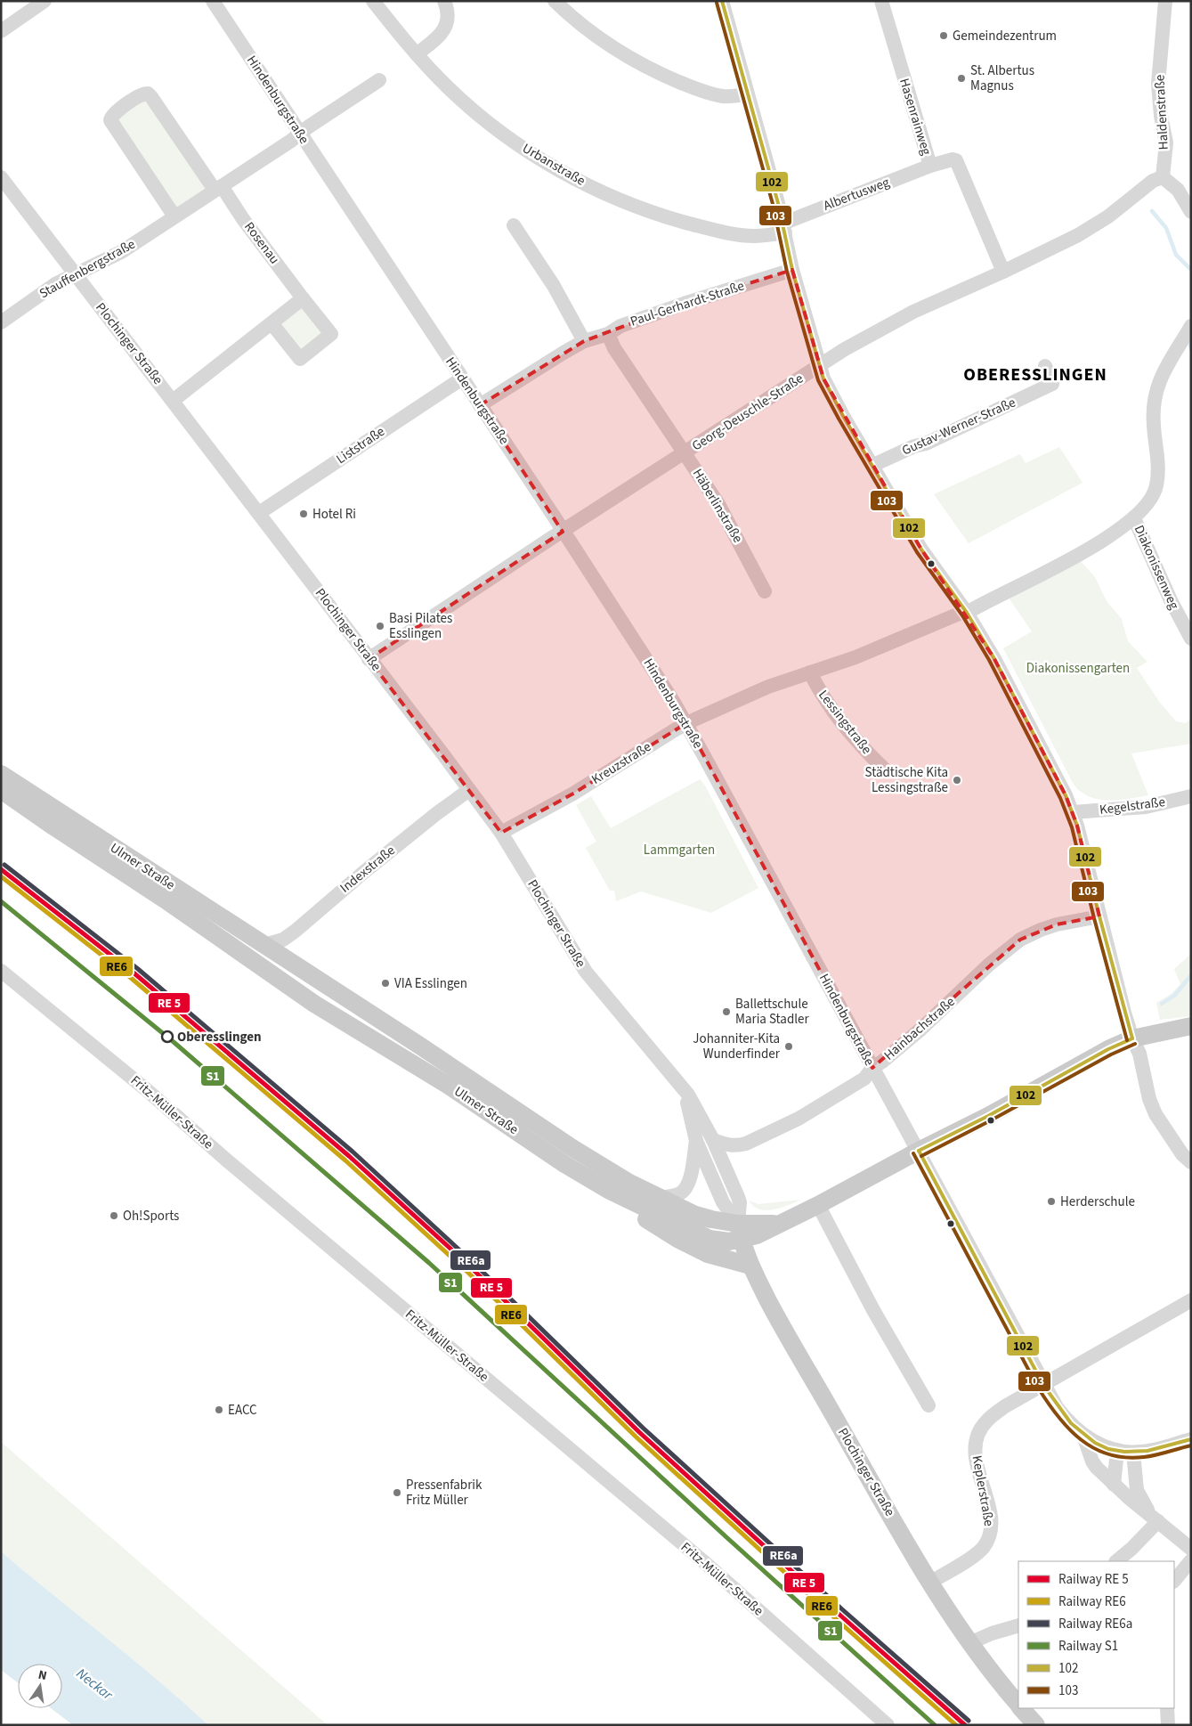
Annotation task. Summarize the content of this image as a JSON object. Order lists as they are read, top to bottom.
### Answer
{
  "streets": {
    "main road": ["Plochinger Straße", "Ulmer Straße"],
    "street": [
      "Hindenburgstraße",
      "Haldenstraße",
      "Hasenrainweg",
      "Urbanstraße",
      "Albertusweg",
      "Rosenau",
      "Stauffenbergstraße",
      "Paul-Gerhardt-Straße",
      "Georg-Deuschle-Straße",
      "Gustav-Werner-Straße",
      "Liststraße",
      "Häberlinstraße",
      "Diakonissenweg",
      "Lessingstraße",
      "Kreuzstraße",
      "Kegelstraße",
      "Indexstraße",
      "Hainbachstraße",
      "Fritz-Müller-Straße",
      "Keplerstraße"
    ]
  },
  "crossings": [
    ["Hindenburgstraße", "Stauffenbergstraße"],
    ["Hindenburgstraße", "Paul-Gerhardt-Straße"],
    ["Hindenburgstraße", "Georg-Deuschle-Straße"],
    ["Hindenburgstraße", "Liststraße"],
    ["Hindenburgstraße", "Kreuzstraße"],
    ["Hindenburgstraße", "Hainbachstraße"],
    ["Hindenburgstraße", "Keplerstraße"],
    ["Haldenstraße", "Georg-Deuschle-Straße"],
    ["Hasenrainweg", "Albertusweg"],
    ["Hasenrainweg", "Georg-Deuschle-Straße"],
    ["Urbanstraße", "Albertusweg"],
    ["Rosenau", "Stauffenbergstraße"],
    ["Stauffenbergstraße", "Plochinger Straße"],
    ["Paul-Gerhardt-Straße", "Häberlinstraße"],
    ["Plochinger Straße", "Georg-Deuschle-Straße"],
    ["Plochinger Straße", "Liststraße"],
    ["Plochinger Straße", "Kreuzstraße"],
    ["Plochinger Straße", "Ulmer Straße"],
    ["Plochinger Straße", "Indexstraße"],
    ["Plochinger Straße", "Hainbachstraße"],
    ["Plochinger Straße", "Keplerstraße"],
    ["Georg-Deuschle-Straße", "Häberlinstraße"],
    ["Diakonissenweg", "Kreuzstraße"],
    ["Lessingstraße", "Kreuzstraße"],
    ["Ulmer Straße", "Indexstraße"]
  ],
  "districts": ["OBERESSLINGEN"],
  "water": ["Neckar"],
  "parks": ["Diakonissengarten", "Lammgarten"],
  "places": [
    "Gemeindezentrum",
    "St. Albertus Magnus",
    "Hotel Ri",
    "Basi Pilates Esslingen",
    "Städtische Kita Lessingstraße",
    "VIA Esslingen",
    "Ballettschule Maria Stadler",
    "Oberesslingen",
    "Johanniter-Kita Wunderfinder",
    "Herderschule",
    "Oh!Sports",
    "EACC",
    "Pressenfabrik Fritz Müller"
  ],
  "lines": [
    "transit line 102",
    "transit line 103",
    "rail line RE6a",
    "rail line RE6",
    "rail line S1"
  ],
  "legend": [
    "Railway RE 5",
    "Railway RE6",
    "Railway RE6a",
    "Railway S1",
    "102",
    "103"
  ],
  "north": "top"
}
